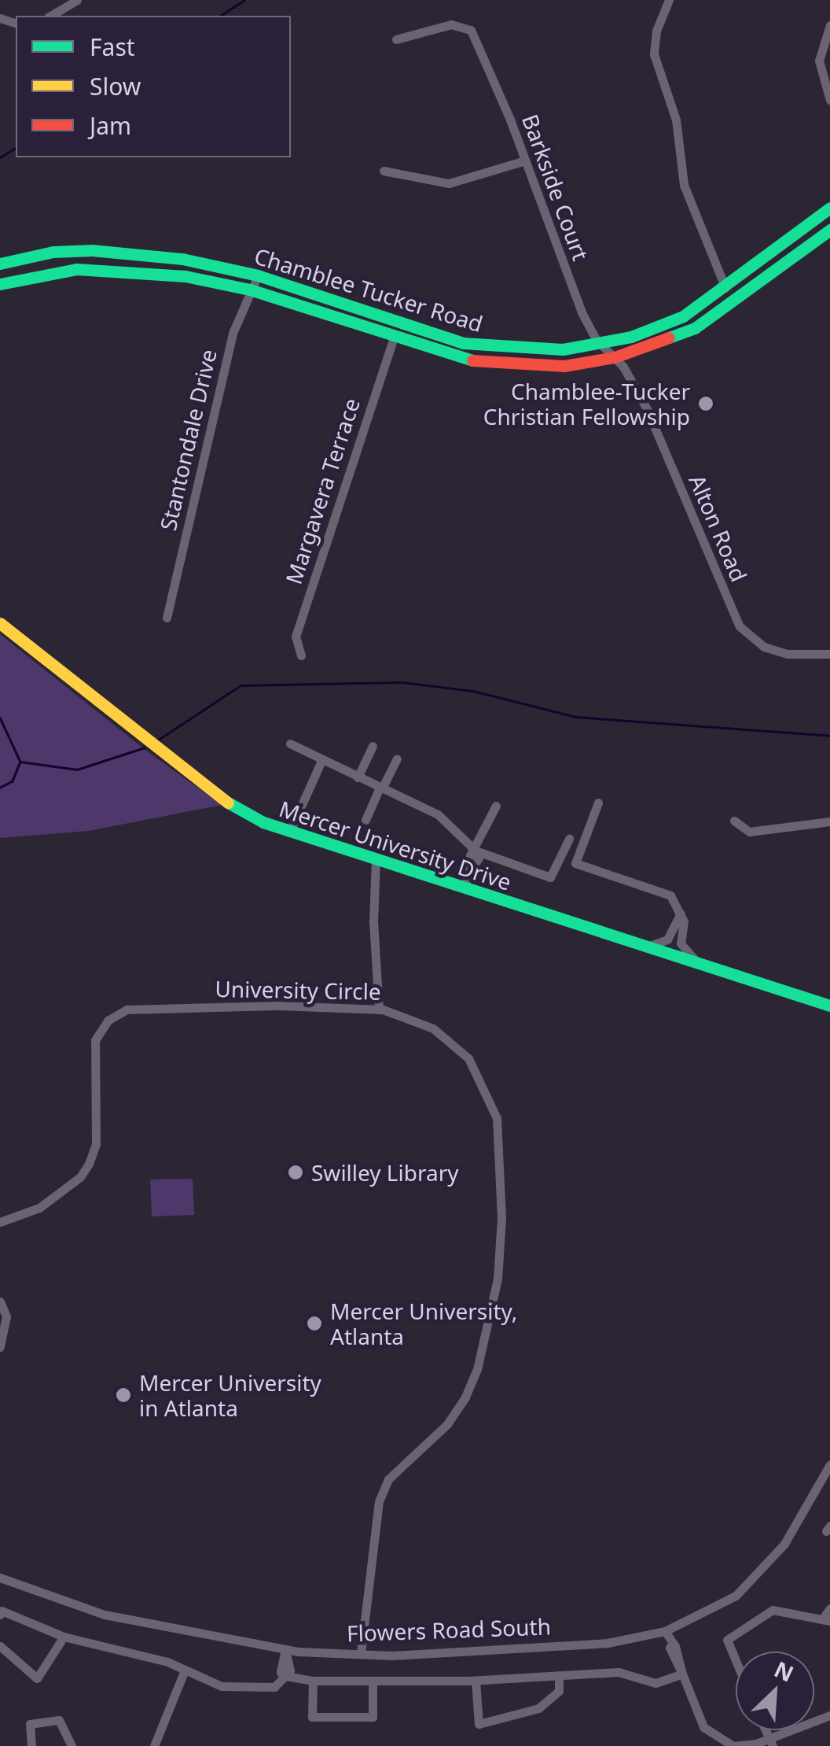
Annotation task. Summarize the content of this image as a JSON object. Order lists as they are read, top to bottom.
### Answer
{
  "streets": {
    "main road": ["Chamblee Tucker Road", "Mercer University Drive"],
    "street": [
      "Barkside Court",
      "Stantondale Drive",
      "Margavera Terrace",
      "Alton Road",
      "University Circle",
      "Flowers Road South"
    ]
  },
  "crossings": [
    ["Barkside Court", "Chamblee Tucker Road"],
    ["Barkside Court", "Alton Road"],
    ["Chamblee Tucker Road", "Stantondale Drive"],
    ["Chamblee Tucker Road", "Margavera Terrace"],
    ["Chamblee Tucker Road", "Alton Road"],
    ["University Circle", "Flowers Road South"]
  ],
  "places": [
    "Chamblee-Tucker Christian Fellowship",
    "Swilley Library",
    "Mercer University, Atlanta",
    "Mercer University in Atlanta"
  ],
  "legend": ["Fast", "Slow", "Jam"],
  "north": "top right"
}
